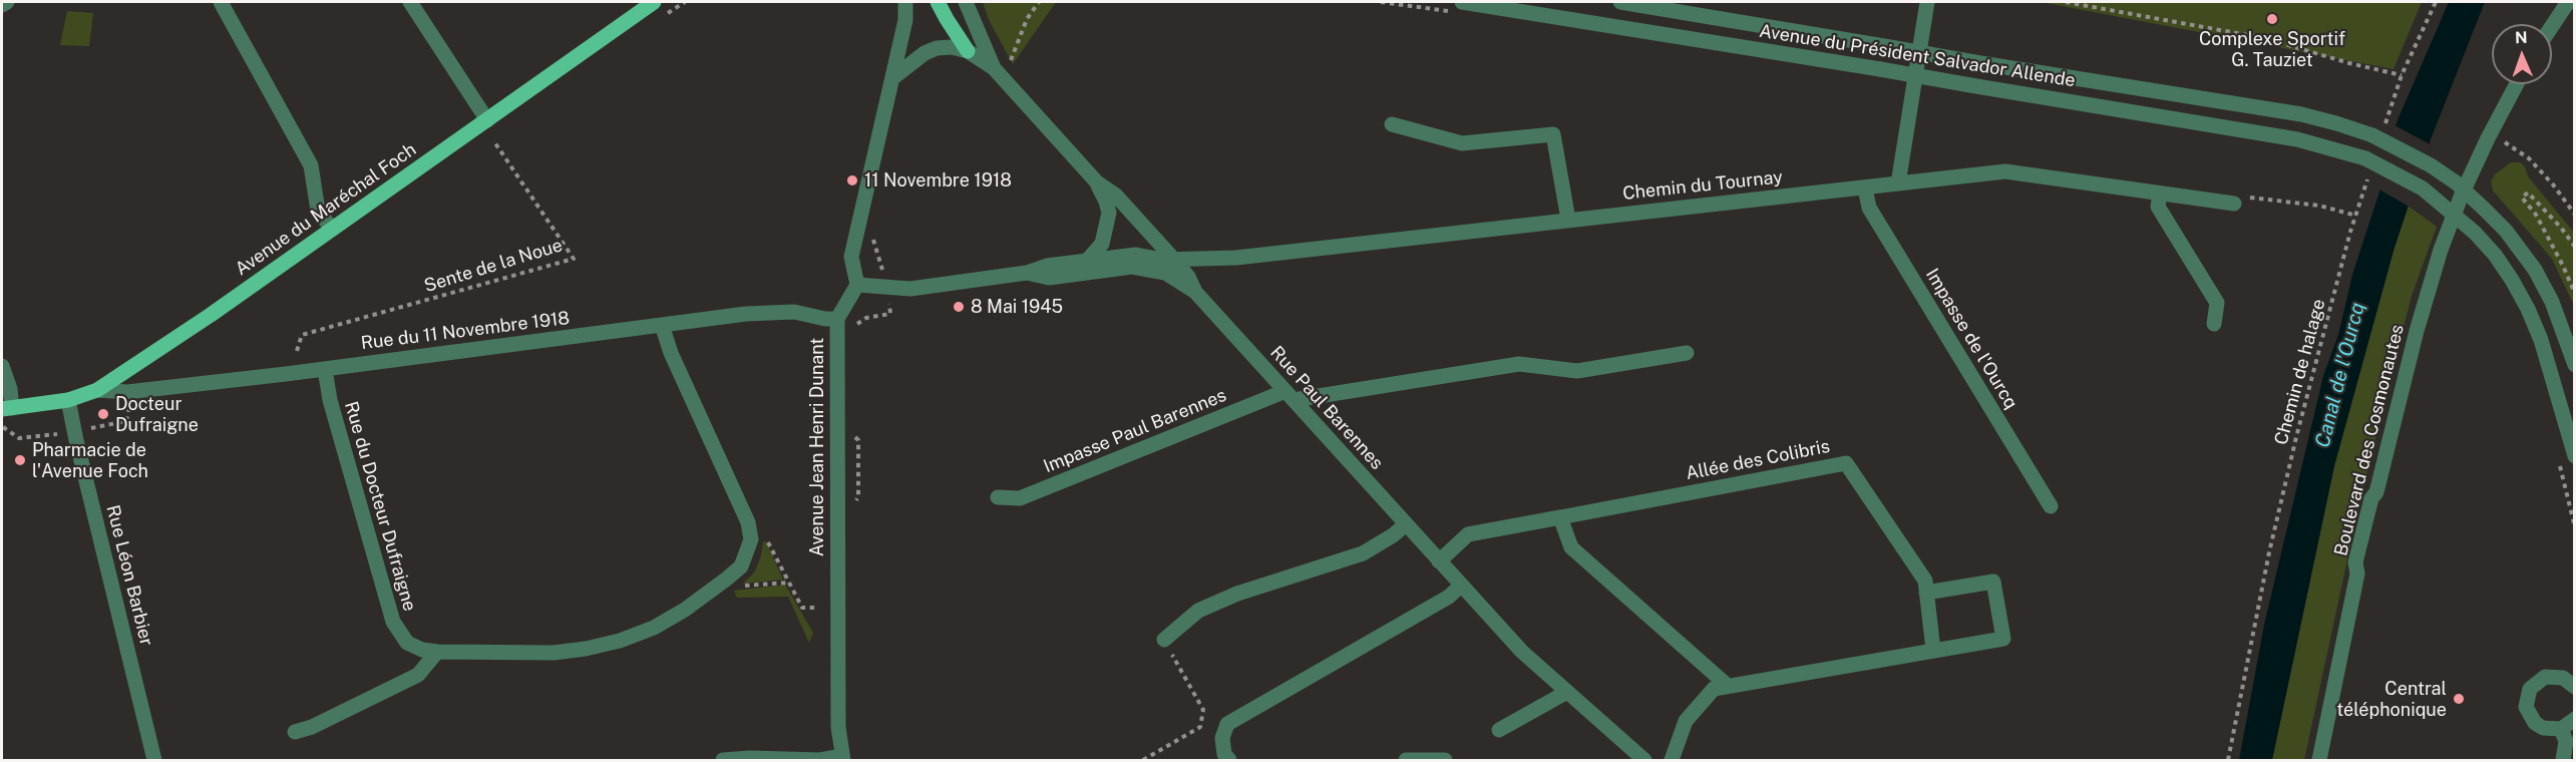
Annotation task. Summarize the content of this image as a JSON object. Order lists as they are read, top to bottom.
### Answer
{
  "streets": {
    "main road": ["Avenue du Maréchal Foch"],
    "street": [
      "Avenue du Président Salvador Allende",
      "Chemin du Tournay",
      "Rue du 11 Novembre 1918",
      "Impasse de l'Ourcq",
      "Rue Paul Barennes",
      "Impasse Paul Barennes",
      "Boulevard des Cosmonautes",
      "Avenue Jean Henri Dunant",
      "Allée des Colibris",
      "Rue du Docteur Dufraigne",
      "Rue Léon Barbier"
    ],
    "path": ["Sente de la Noue", "Chemin de halage"]
  },
  "crossings": [
    ["Chemin du Tournay", "Impasse de l'Ourcq"],
    ["Chemin du Tournay", "Rue Paul Barennes"],
    ["Avenue du Maréchal Foch", "Rue du 11 Novembre 1918"],
    ["Avenue du Maréchal Foch", "Rue Léon Barbier"],
    ["Rue du 11 Novembre 1918", "Avenue Jean Henri Dunant"],
    ["Rue du 11 Novembre 1918", "Rue du Docteur Dufraigne"],
    ["Rue Paul Barennes", "Impasse Paul Barennes"],
    ["Rue Paul Barennes", "Allée des Colibris"]
  ],
  "water": ["Canal de l'Ourcq"],
  "places": [
    "Complexe Sportif G. Tauziet",
    "11 Novembre 1918",
    "8 Mai 1945",
    "Docteur Dufraigne",
    "Pharmacie de l'Avenue Foch",
    "Central téléphonique"
  ],
  "north": "top"
}
